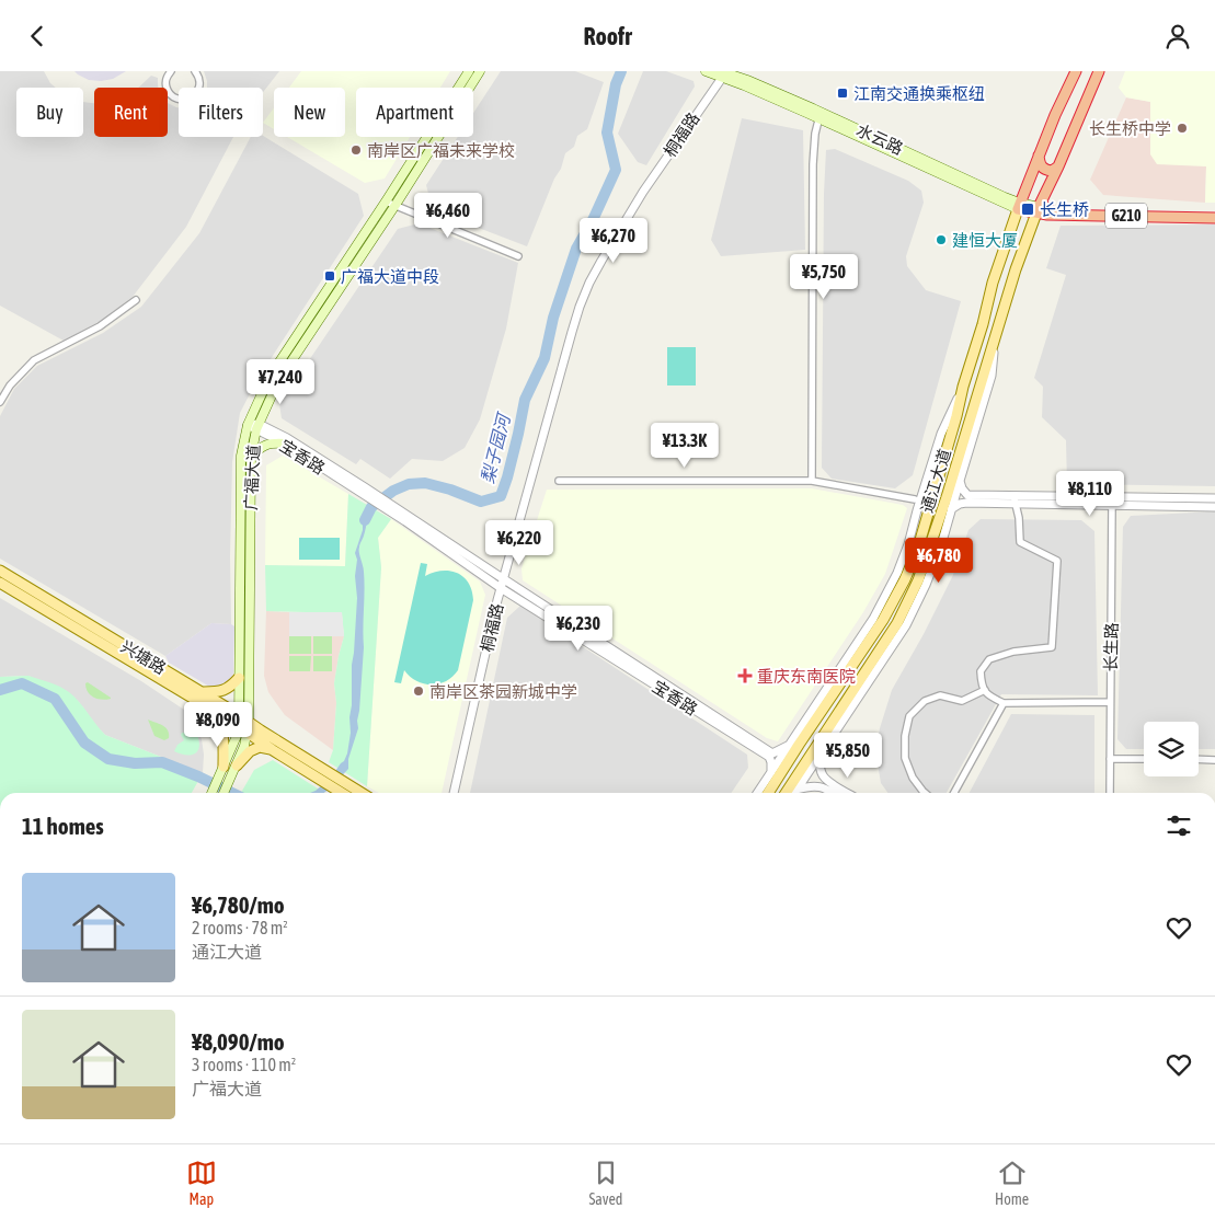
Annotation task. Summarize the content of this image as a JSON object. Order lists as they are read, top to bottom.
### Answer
{
  "streets": {
    "highway": ["G210", "通江大道"],
    "main road": ["水云路", "广福大道", "兴塘路"],
    "street": ["桐福路", "宝香路", "长生路"]
  },
  "crossings": [
    ["桐福路", "水云路"],
    ["桐福路", "宝香路"],
    ["水云路", "G210"],
    ["水云路", "通江大道"],
    ["G210", "通江大道"],
    ["宝香路", "广福大道"],
    ["广福大道", "兴塘路"]
  ],
  "water": ["梨子园河"],
  "places": {
    "transit": ["江南交通换乘枢纽", "长生桥", "广福大道中段"],
    "other": [
      "长生桥中学",
      "南岸区广福未来学校",
      "建恒大厦",
      "南岸区茶园新城中学"
    ],
    "health": ["重庆东南医院"]
  },
  "page": {
    "header": "Roofr",
    "chip": [
      "Buy",
      "Rent",
      "Filters",
      "New",
      "Apartment"
    ],
    "price": [
      "¥6,460",
      "¥6,270",
      "¥5,750",
      "¥7,240",
      "¥13.3K",
      "¥8,110",
      "¥6,220",
      "¥6,780",
      "¥6,230",
      "¥8,090",
      "¥5,850"
    ],
    "heading": "11 homes",
    "list": [
      {
        "name": "¥6,780/mo",
        "note": "2 rooms · 78 m² · 通江大道"
      },
      {
        "name": "¥8,090/mo",
        "note": "3 rooms · 110 m² · 广福大道"
      }
    ],
    "tabs": ["Map", "Saved", "Home"]
  }
}
